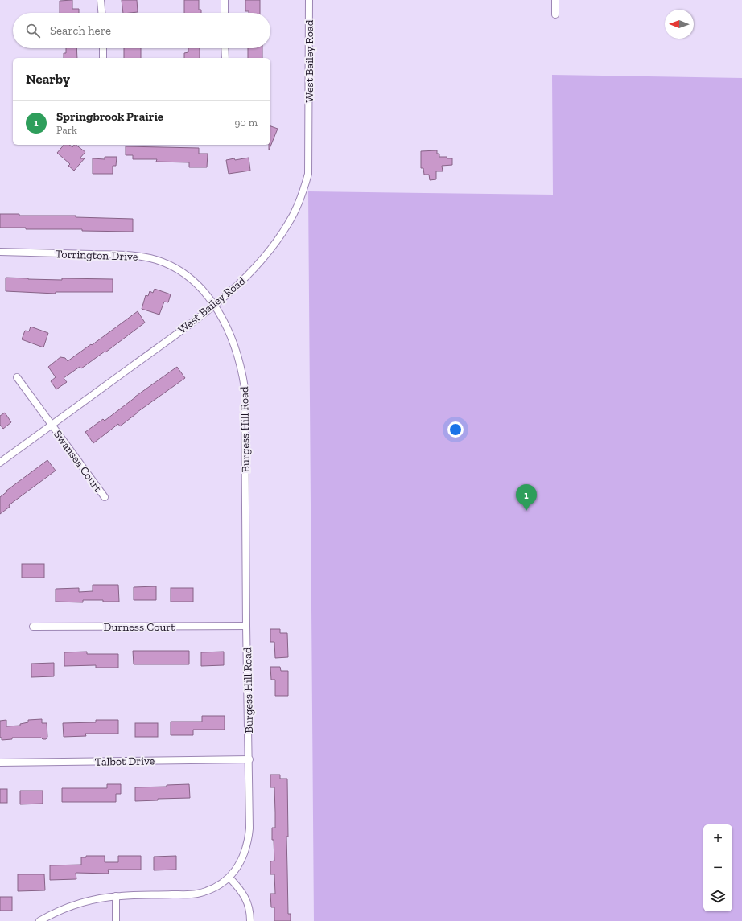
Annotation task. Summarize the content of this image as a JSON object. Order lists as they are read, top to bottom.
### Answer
{
  "streets": {
    "street": [
      "West Bailey Road",
      "Torrington Drive",
      "Burgess Hill Road",
      "Swansea Court",
      "Durness Court",
      "Talbot Drive"
    ]
  },
  "crossings": [
    ["West Bailey Road", "Torrington Drive"],
    ["West Bailey Road", "Burgess Hill Road"],
    ["West Bailey Road", "Swansea Court"],
    ["Torrington Drive", "Burgess Hill Road"],
    ["Burgess Hill Road", "Durness Court"],
    ["Burgess Hill Road", "Talbot Drive"]
  ],
  "north": "left",
  "page": {
    "search": "Search here",
    "heading": "Nearby",
    "list": [
      {
        "mark": "1",
        "name": "Springbrook Prairie",
        "note": "Park",
        "value": "90 m"
      }
    ],
    "pins": "1",
    "map_buttons": ["+", "−"]
  }
}
